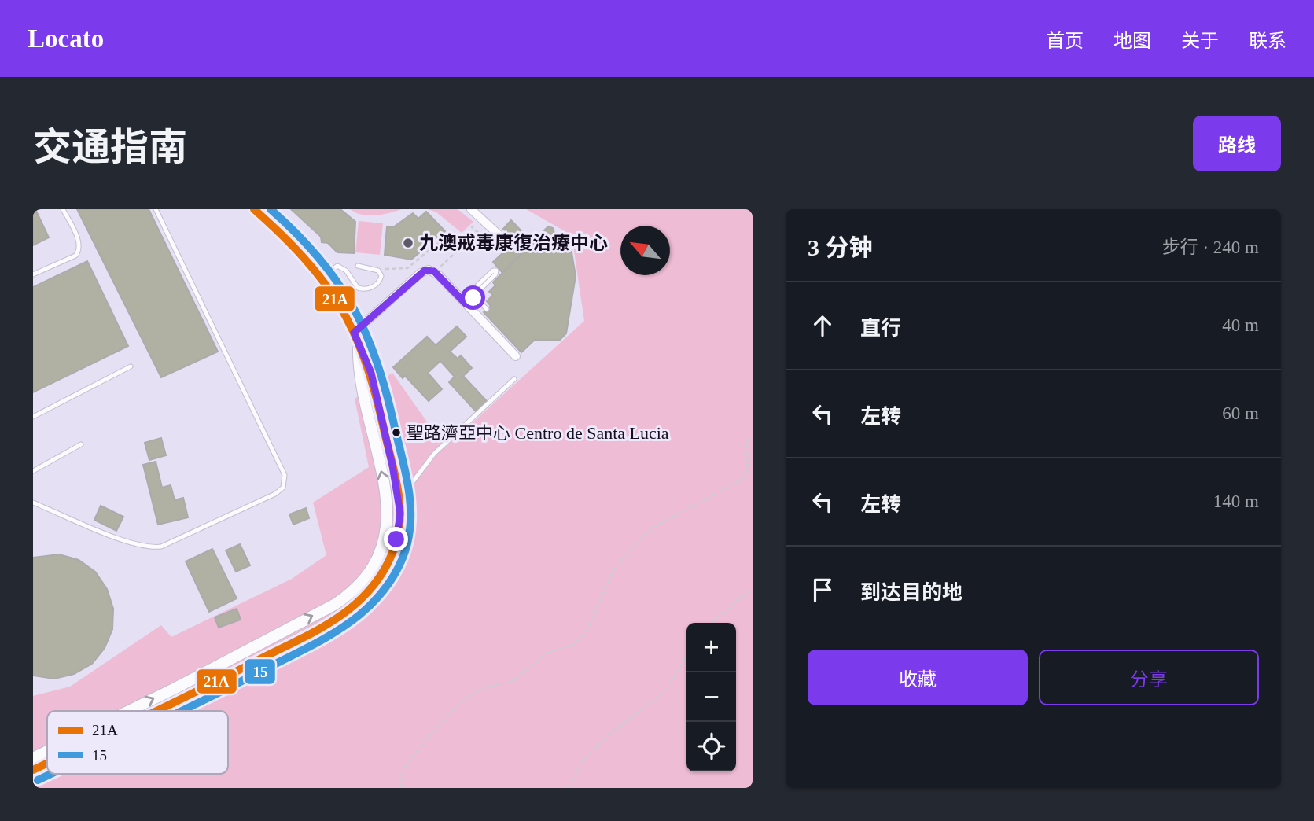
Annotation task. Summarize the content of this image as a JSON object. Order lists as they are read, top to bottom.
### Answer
{
  "places": ["九澳戒毒康復治療中心", "聖路濟亞中心 Centro de Santa Lucia"],
  "lines": ["transit line 21A", "transit line 15"],
  "legend": ["21A", "15"],
  "north": "top left",
  "page": {
    "header": "Locato",
    "nav": [
      "首页",
      "地图",
      "关于",
      "联系"
    ],
    "title": "交通指南",
    "buttons": [
      "路线",
      ["收藏", "分享"]
    ],
    "heading": ["3 分钟", "步行 · 240 m"],
    "list": [
      ["直行", "40 m"],
      ["左转", "60 m"],
      ["左转", "140 m"],
      "到达目的地"
    ],
    "map_buttons": ["+", "−"]
  }
}
